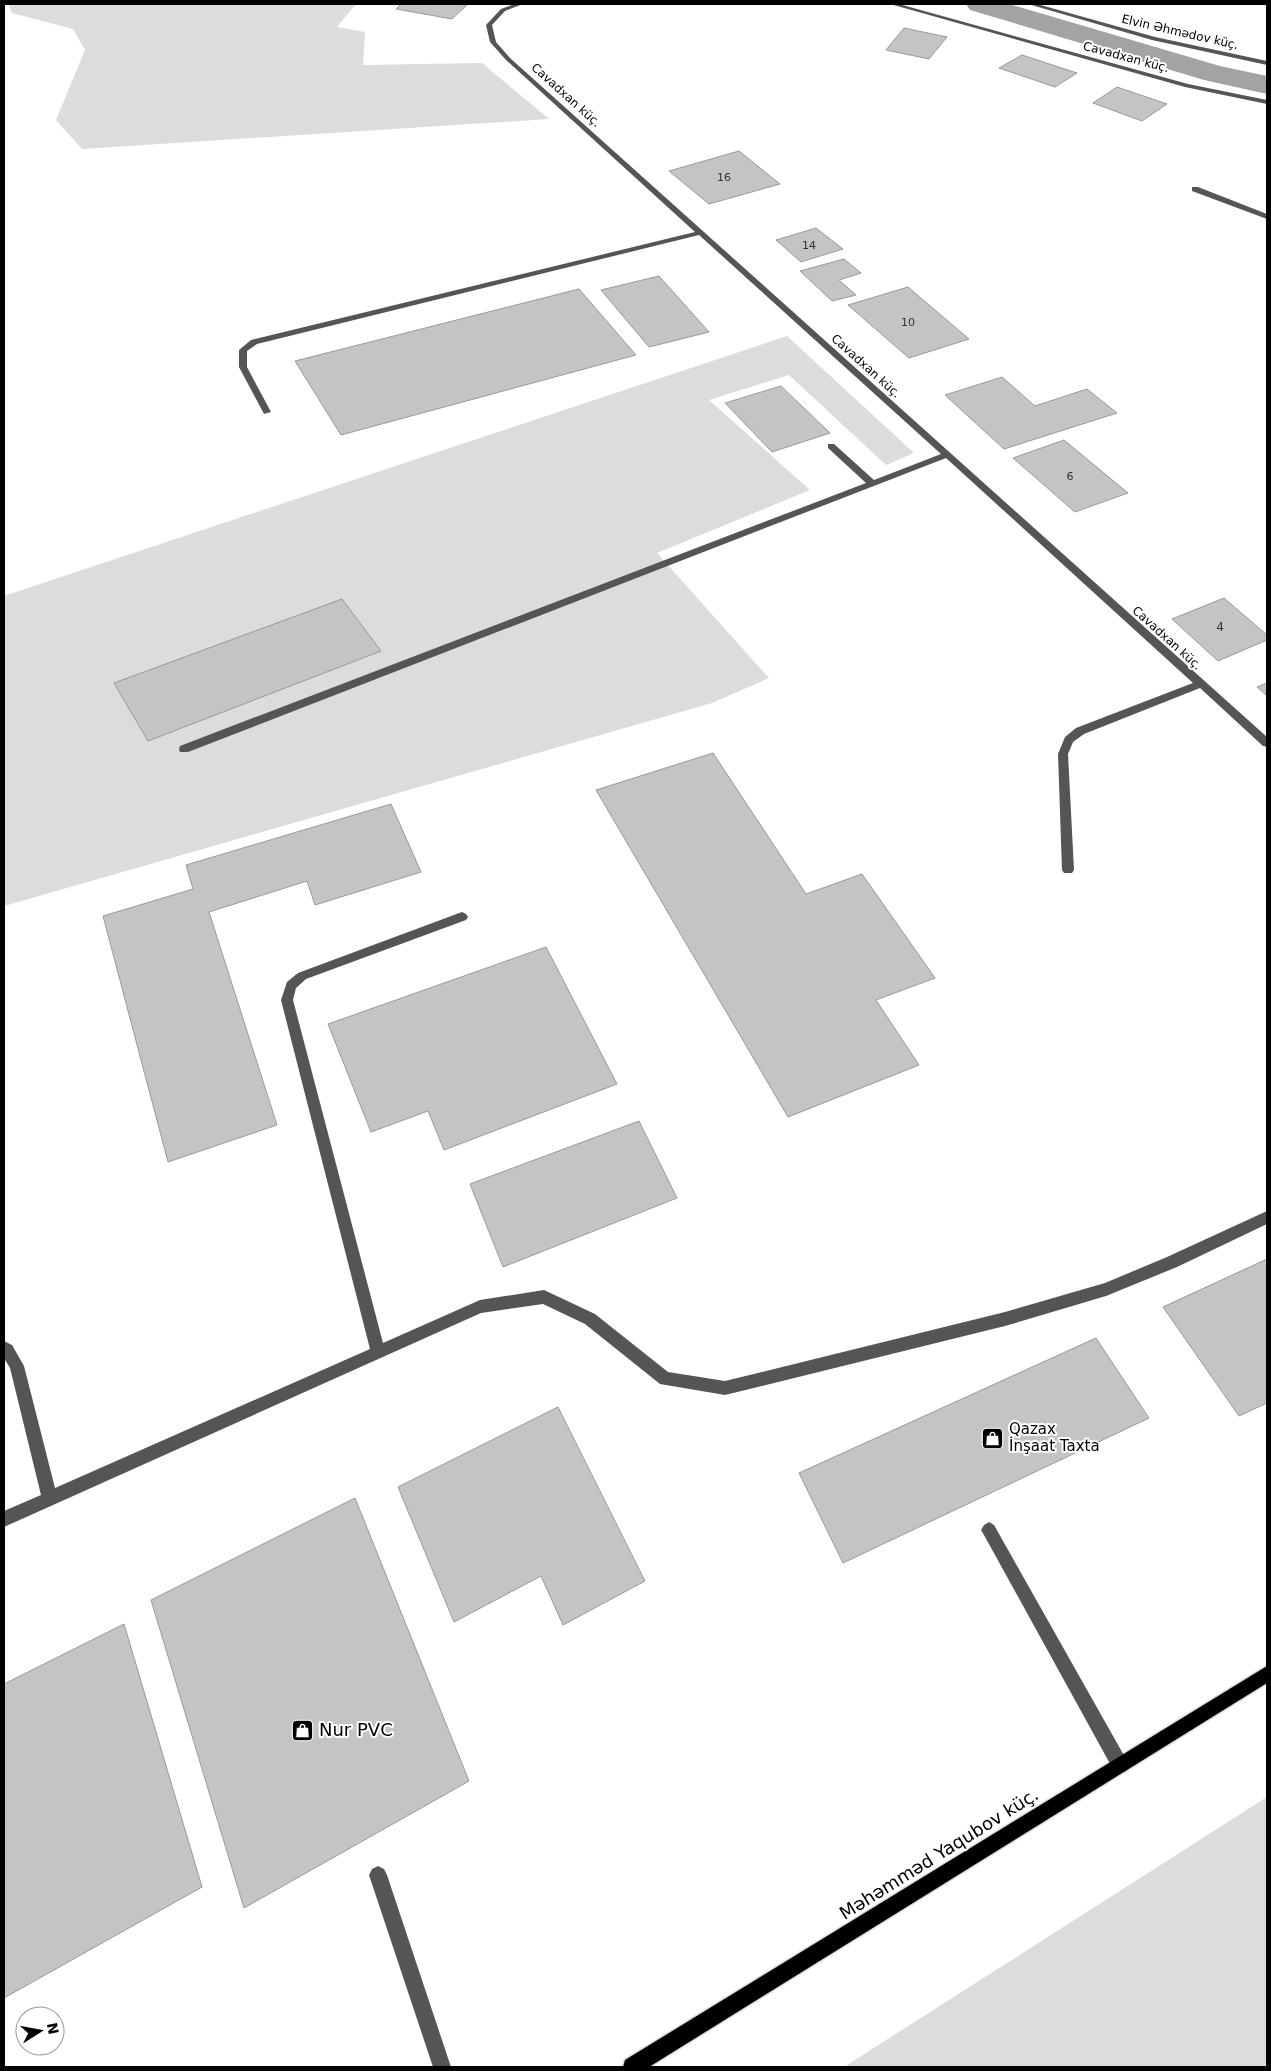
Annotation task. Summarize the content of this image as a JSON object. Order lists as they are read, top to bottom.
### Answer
{
  "streets": {
    "main road": ["Məhəmməd Yaqubov küç."],
    "street": ["Elvin Əhmədov küç.", "Cavadxan küç."]
  },
  "places": {
    "shop": ["Qazax İnşaat Taxta", "Nur PVC"]
  },
  "house_numbers": [
    "16",
    "14",
    "10",
    "6",
    "4"
  ],
  "north": "right"
}
